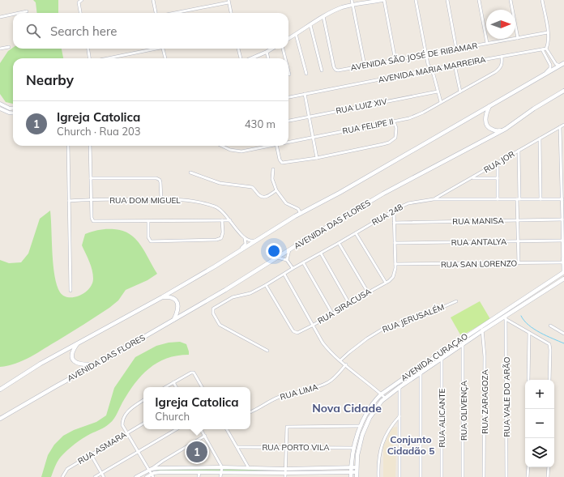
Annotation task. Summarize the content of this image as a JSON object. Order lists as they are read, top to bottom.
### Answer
{
  "streets": {
    "main road": ["AVENIDA DAS FLORES", "AVENIDA CURAÇAO"],
    "street": [
      "AVENIDA SÃO JOSÉ DE RIBAMAR",
      "AVENIDA MARIA MARREIRA",
      "RUA LUIZ XIV",
      "RUA FELIPE II",
      "RUA JOR",
      "RUA DOM MIGUEL",
      "RUA 248",
      "RUA MANISA",
      "RUA ANTALYA",
      "RUA SAN LORENZO",
      "RUA SIRACUSA",
      "RUA JERUSALÉM",
      "RUA LIMA",
      "RUA VALE DO ARÃO",
      "RUA ZARAGOZA",
      "RUA OLIVENÇA",
      "RUA ALICANTE",
      "RUA PORTO VILA",
      "RUA ASMARA"
    ]
  },
  "crossings": [
    ["AVENIDA MARIA MARREIRA", "RUA FELIPE II"],
    ["RUA JOR", "RUA 248"],
    ["RUA 248", "RUA SIRACUSA"],
    ["RUA SAN LORENZO", "RUA SIRACUSA"],
    ["AVENIDA CURAÇAO", "RUA VALE DO ARÃO"],
    ["AVENIDA CURAÇAO", "RUA ZARAGOZA"],
    ["AVENIDA CURAÇAO", "RUA OLIVENÇA"],
    ["AVENIDA CURAÇAO", "RUA ALICANTE"],
    ["AVENIDA CURAÇAO", "RUA PORTO VILA"]
  ],
  "districts": ["Nova Cidade", "Conjunto Cidadão 5"],
  "north": "right",
  "page": {
    "search": "Search here",
    "heading": "Nearby",
    "list": [
      {
        "mark": "1",
        "name": "Igreja Catolica",
        "note": "Church · Rua 203",
        "value": "430 m"
      }
    ],
    "map_buttons": ["+", "−"],
    "popup": ["Igreja Catolica", "Church"],
    "pins": "1"
  }
}
